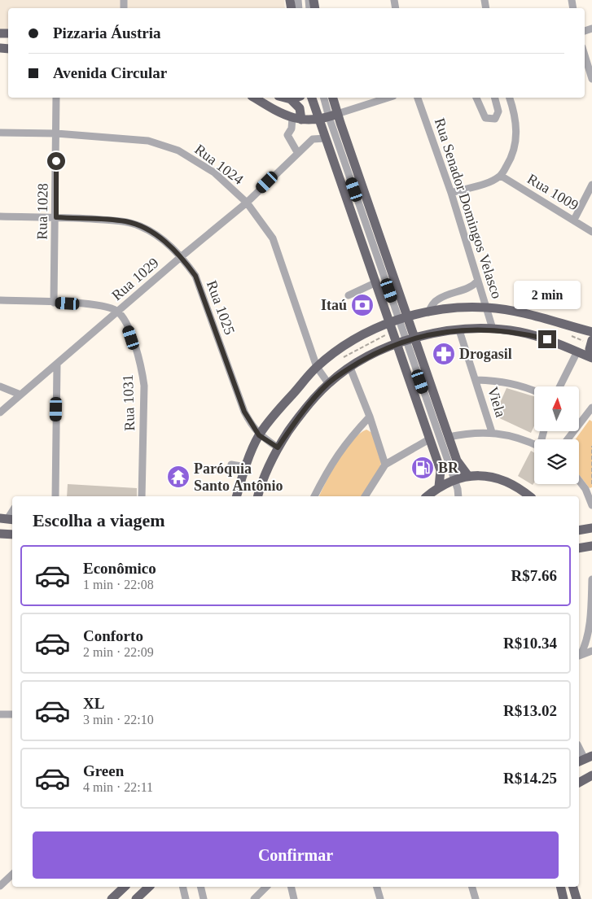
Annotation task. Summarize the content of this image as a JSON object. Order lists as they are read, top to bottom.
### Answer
{
  "streets": {
    "street": [
      "Rua 1024",
      "Rua 1009",
      "Rua Senador Domingos Velasco",
      "Rua 1028",
      "Rua 1029",
      "Rua 1025",
      "Viela",
      "Rua 1031"
    ]
  },
  "crossings": [
    ["Rua 1024", "Rua 1028"],
    ["Rua 1024", "Rua 1029"],
    ["Rua 1028", "Rua 1025"],
    ["Rua 1029", "Rua 1025"],
    ["Rua 1029", "Rua 1031"]
  ],
  "places": {
    "bank": ["Itaú"],
    "pharmacy": ["Drogasil"],
    "fuel station": ["BR"],
    "temple": ["Paróquia Santo Antônio"]
  },
  "north": "top",
  "page": {
    "banner": ["Pizzaria Áustria", "Avenida Circular"],
    "bubble": "2 min",
    "heading": "Escolha a viagem",
    "list": [
      {
        "name": "Econômico",
        "note": "1 min · 22:08",
        "value": "R$7.66"
      },
      {
        "name": "Conforto",
        "note": "2 min · 22:09",
        "value": "R$10.34"
      },
      {
        "name": "XL",
        "note": "3 min · 22:10",
        "value": "R$13.02"
      },
      {
        "name": "Green",
        "note": "4 min · 22:11",
        "value": "R$14.25"
      }
    ],
    "buttons": "Confirmar"
  }
}
